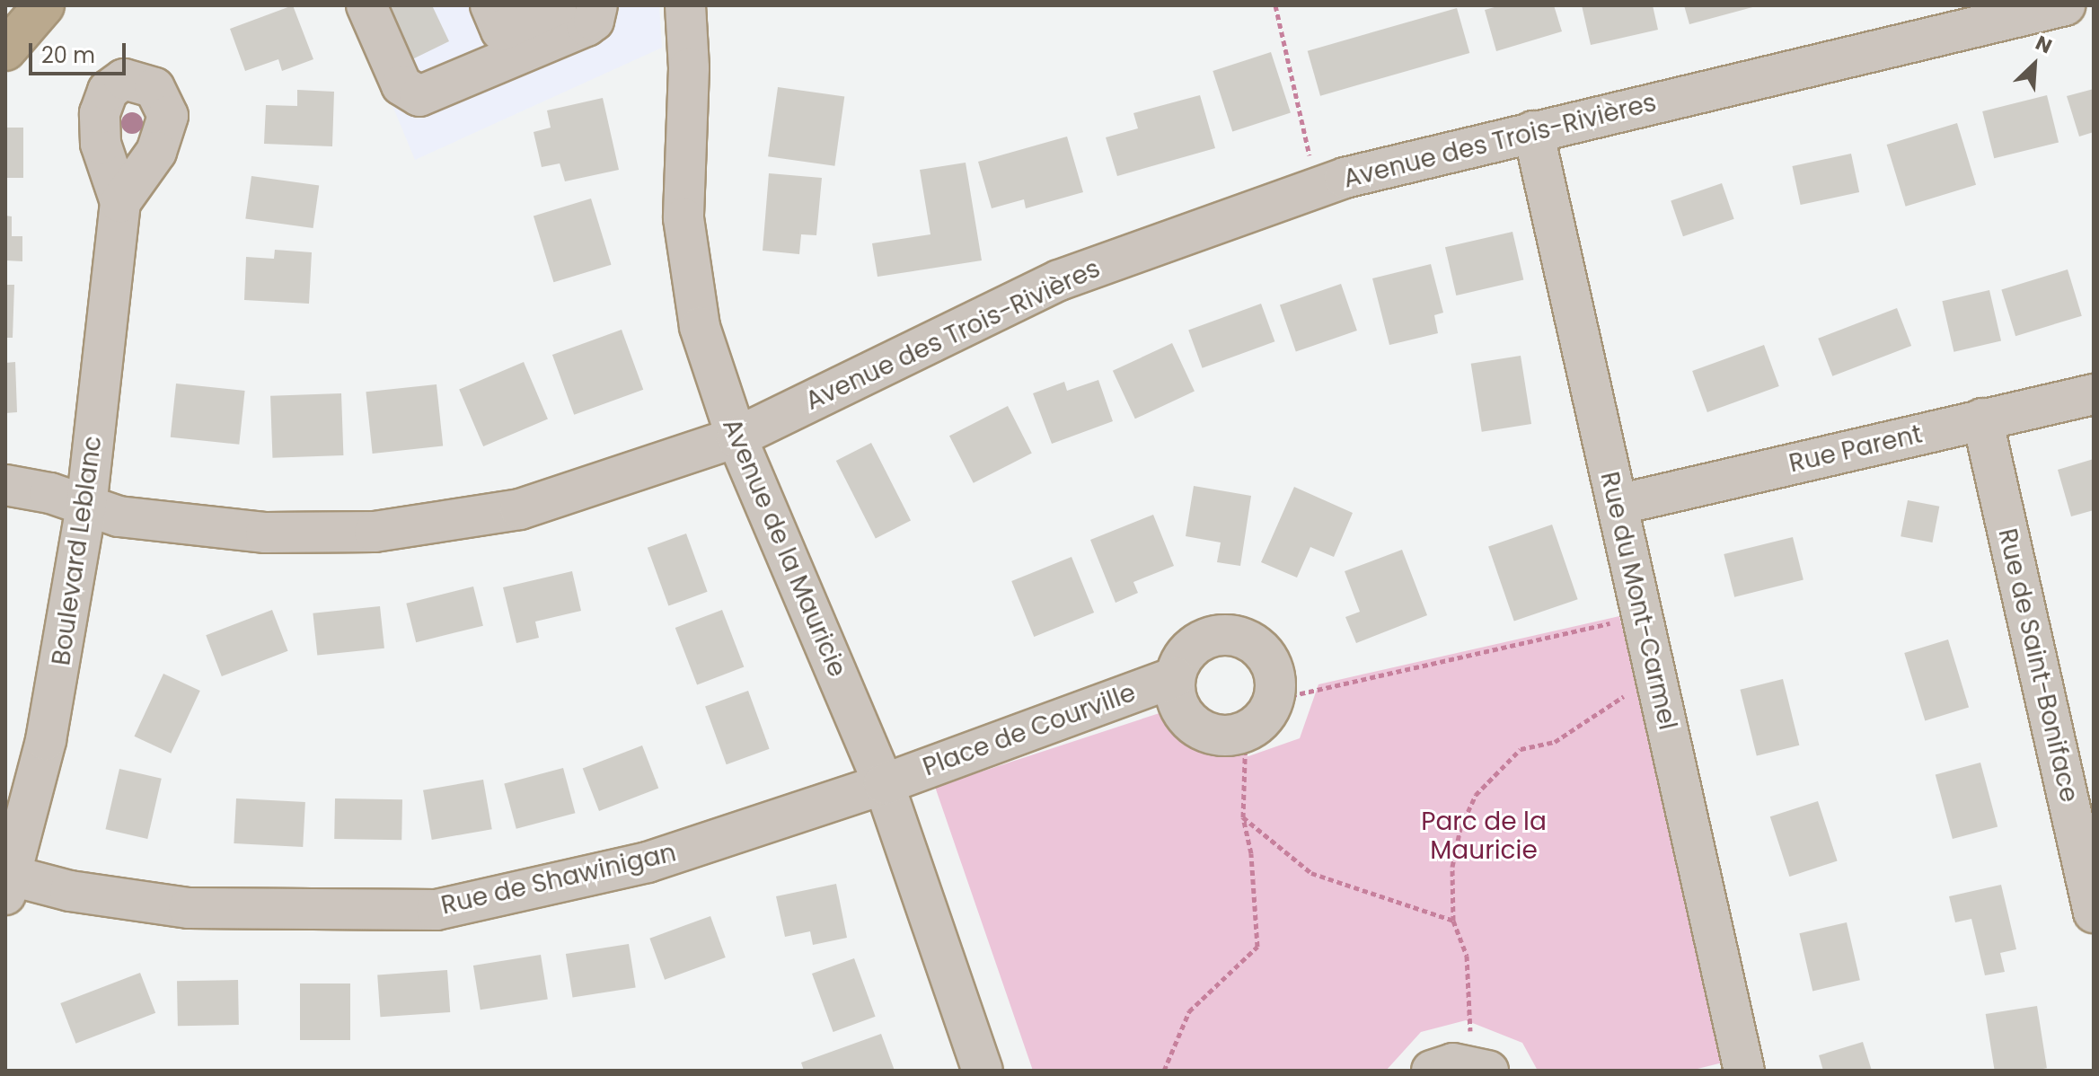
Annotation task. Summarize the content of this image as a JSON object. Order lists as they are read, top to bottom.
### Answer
{
  "streets": {
    "street": [
      "Avenue des Trois-Rivières",
      "Rue Parent",
      "Avenue de la Mauricie",
      "Boulevard Leblanc",
      "Rue du Mont-Carmel",
      "Rue de Saint-Boniface",
      "Place de Courville",
      "Rue de Shawinigan"
    ]
  },
  "crossings": [
    ["Avenue des Trois-Rivières", "Avenue de la Mauricie"],
    ["Avenue des Trois-Rivières", "Boulevard Leblanc"],
    ["Avenue des Trois-Rivières", "Rue du Mont-Carmel"],
    ["Rue Parent", "Rue du Mont-Carmel"],
    ["Rue Parent", "Rue de Saint-Boniface"],
    ["Avenue de la Mauricie", "Place de Courville"],
    ["Avenue de la Mauricie", "Rue de Shawinigan"],
    ["Boulevard Leblanc", "Rue de Shawinigan"],
    ["Place de Courville", "Rue de Shawinigan"]
  ],
  "parks": ["Parc de la Mauricie"],
  "scale_bar": "20 m",
  "north": "top right"
}
